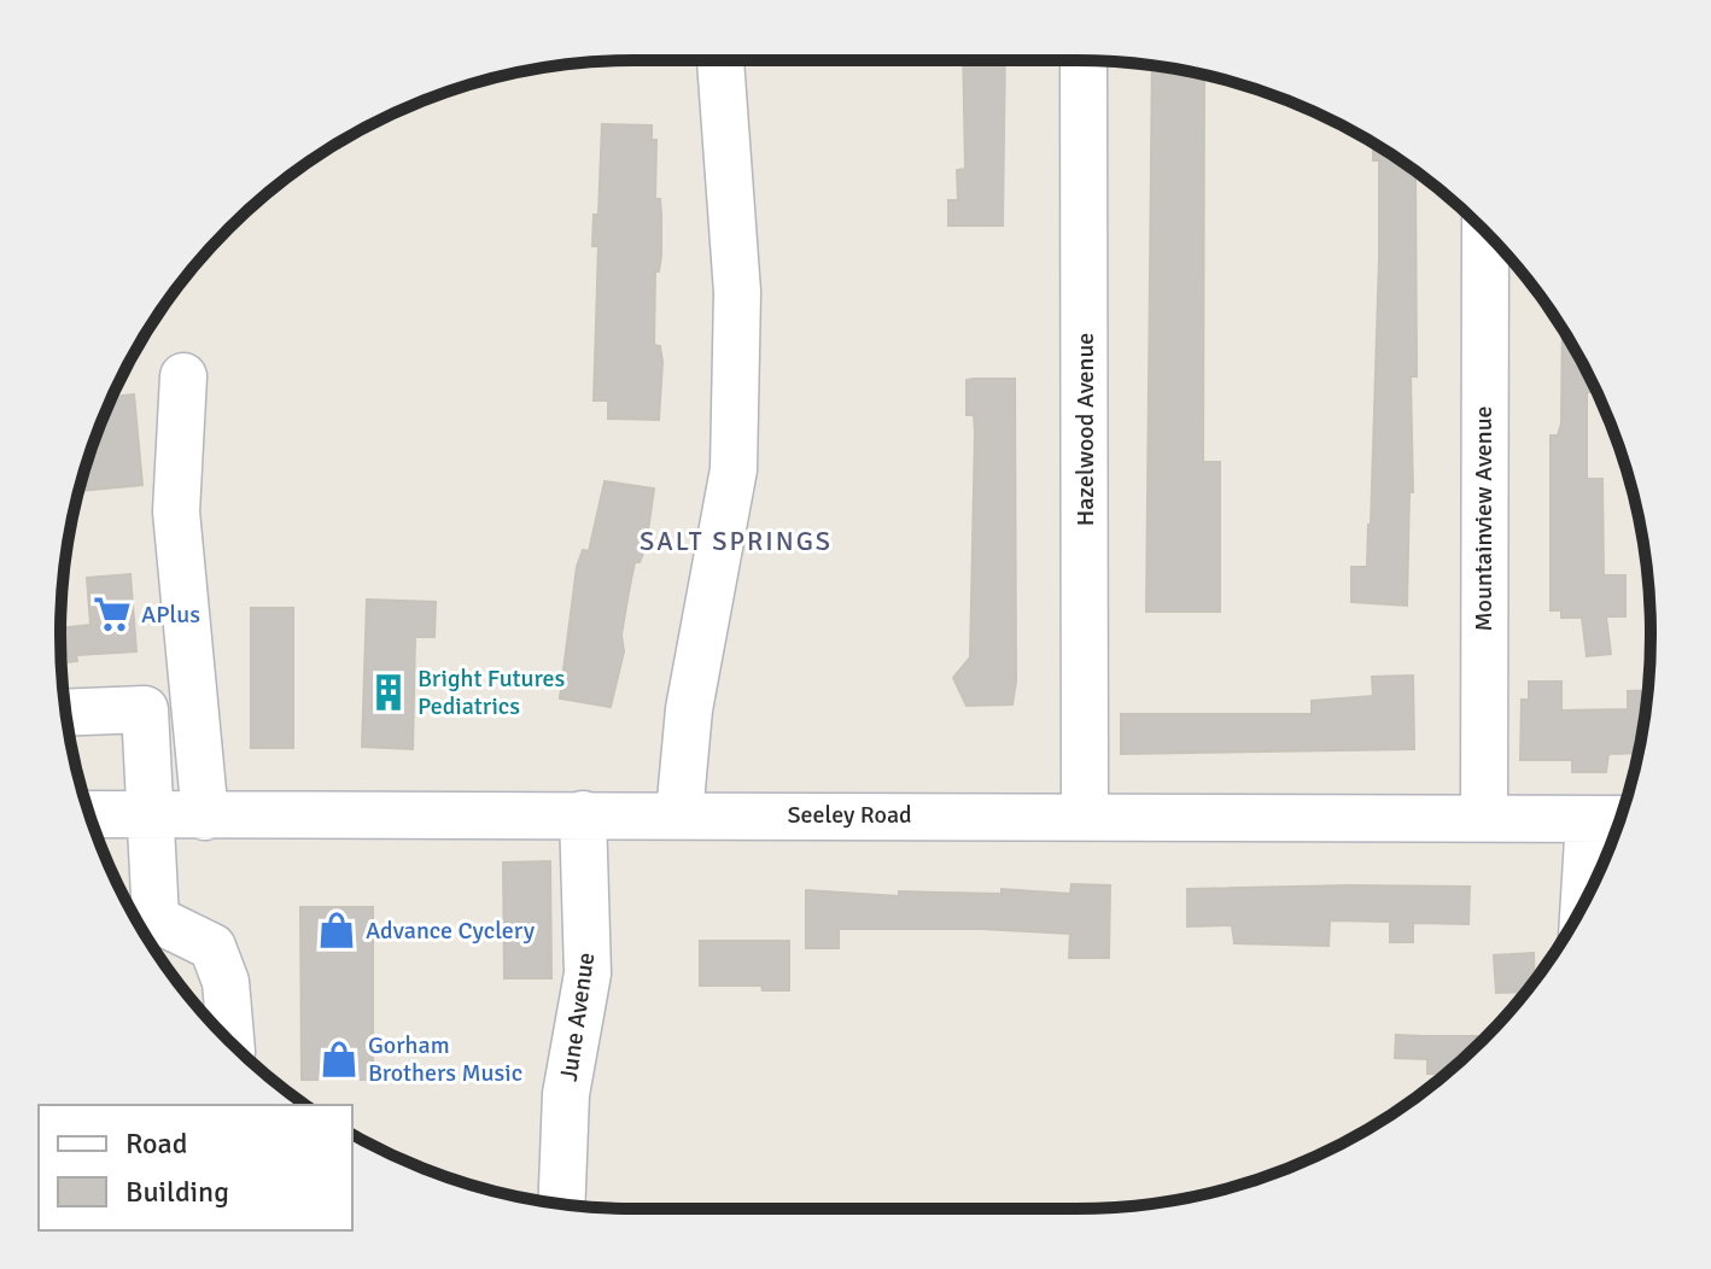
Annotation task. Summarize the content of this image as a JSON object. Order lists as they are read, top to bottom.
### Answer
{
  "streets": {
    "street": [
      "Hazelwood Avenue",
      "Mountainview Avenue",
      "Seeley Road",
      "June Avenue"
    ]
  },
  "crossings": [
    ["Hazelwood Avenue", "Seeley Road"],
    ["Mountainview Avenue", "Seeley Road"],
    ["Seeley Road", "June Avenue"]
  ],
  "districts": ["SALT SPRINGS"],
  "places": {
    "supermarket": ["APlus"],
    "building": ["Bright Futures Pediatrics"],
    "shop": ["Advance Cyclery", "Gorham Brothers Music"]
  },
  "legend": ["Road", "Building"]
}
